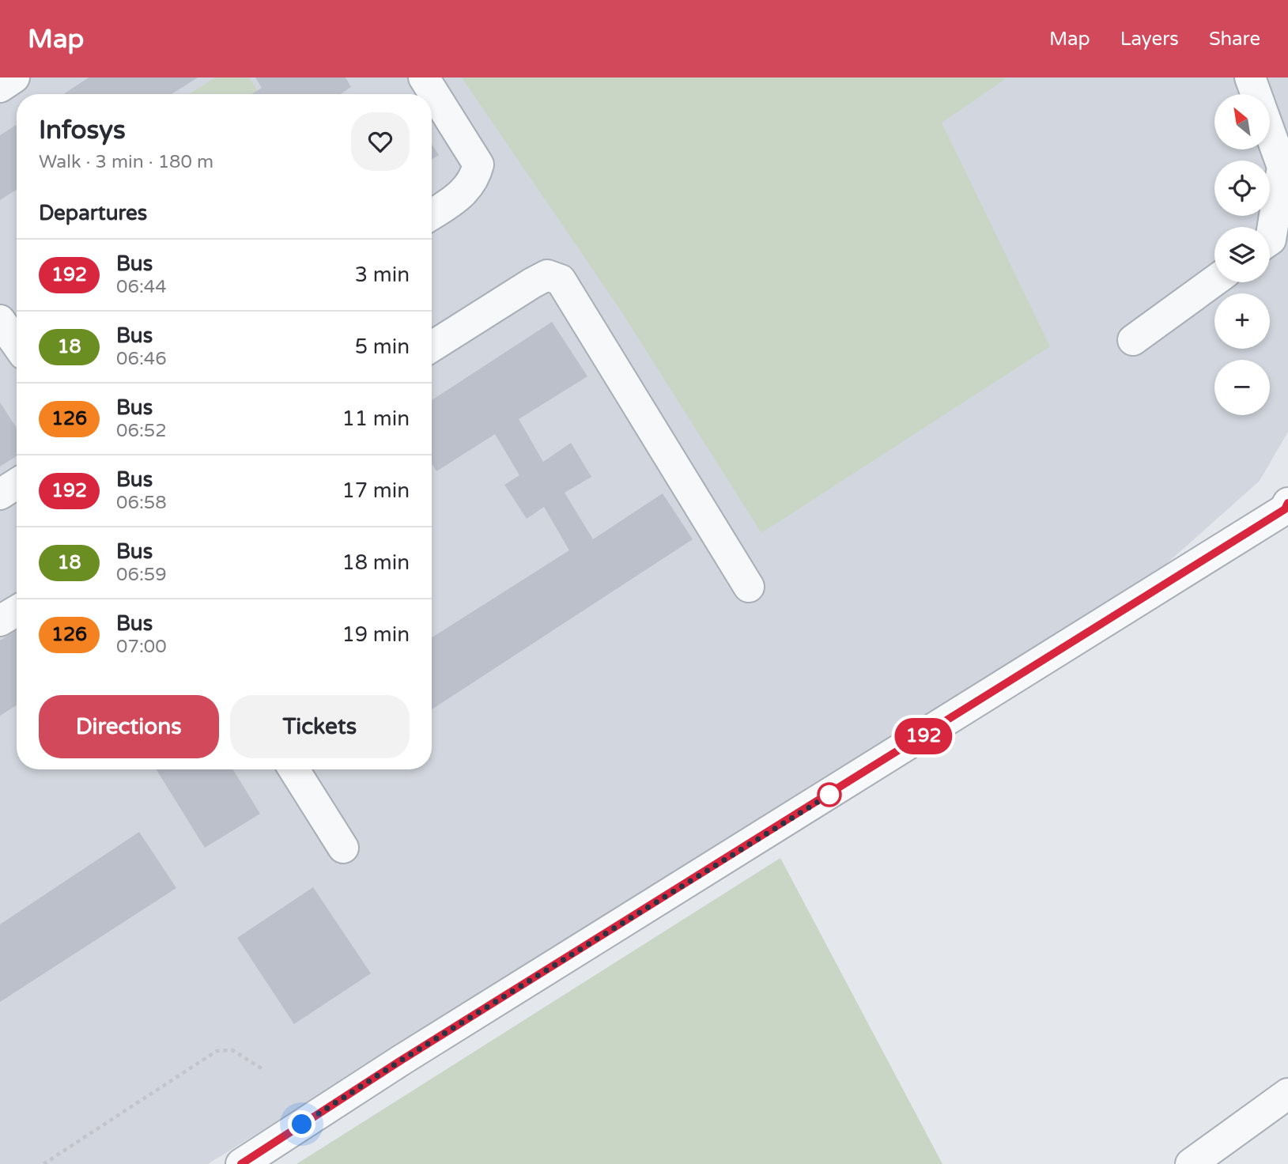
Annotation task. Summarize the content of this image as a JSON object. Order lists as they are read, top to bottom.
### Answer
{
  "lines": ["bus line 192"],
  "north": "top left",
  "page": {
    "header": "Map",
    "nav": ["Map", "Layers", "Share"],
    "on_map": "192",
    "map_buttons": ["+", "−"],
    "heading": [
      ["Infosys", "Walk · 3 min · 180 m"],
      "Departures"
    ],
    "list": [
      {
        "mark": "192",
        "name": "Bus",
        "note": "06:44",
        "value": "3 min"
      },
      {
        "mark": "18",
        "name": "Bus",
        "note": "06:46",
        "value": "5 min"
      },
      {
        "mark": "126",
        "name": "Bus",
        "note": "06:52",
        "value": "11 min"
      },
      {
        "mark": "192",
        "name": "Bus",
        "note": "06:58",
        "value": "17 min"
      },
      {
        "mark": "18",
        "name": "Bus",
        "note": "06:59",
        "value": "18 min"
      },
      {
        "mark": "126",
        "name": "Bus",
        "note": "07:00",
        "value": "19 min"
      }
    ],
    "buttons": ["Directions", "Tickets"]
  }
}
